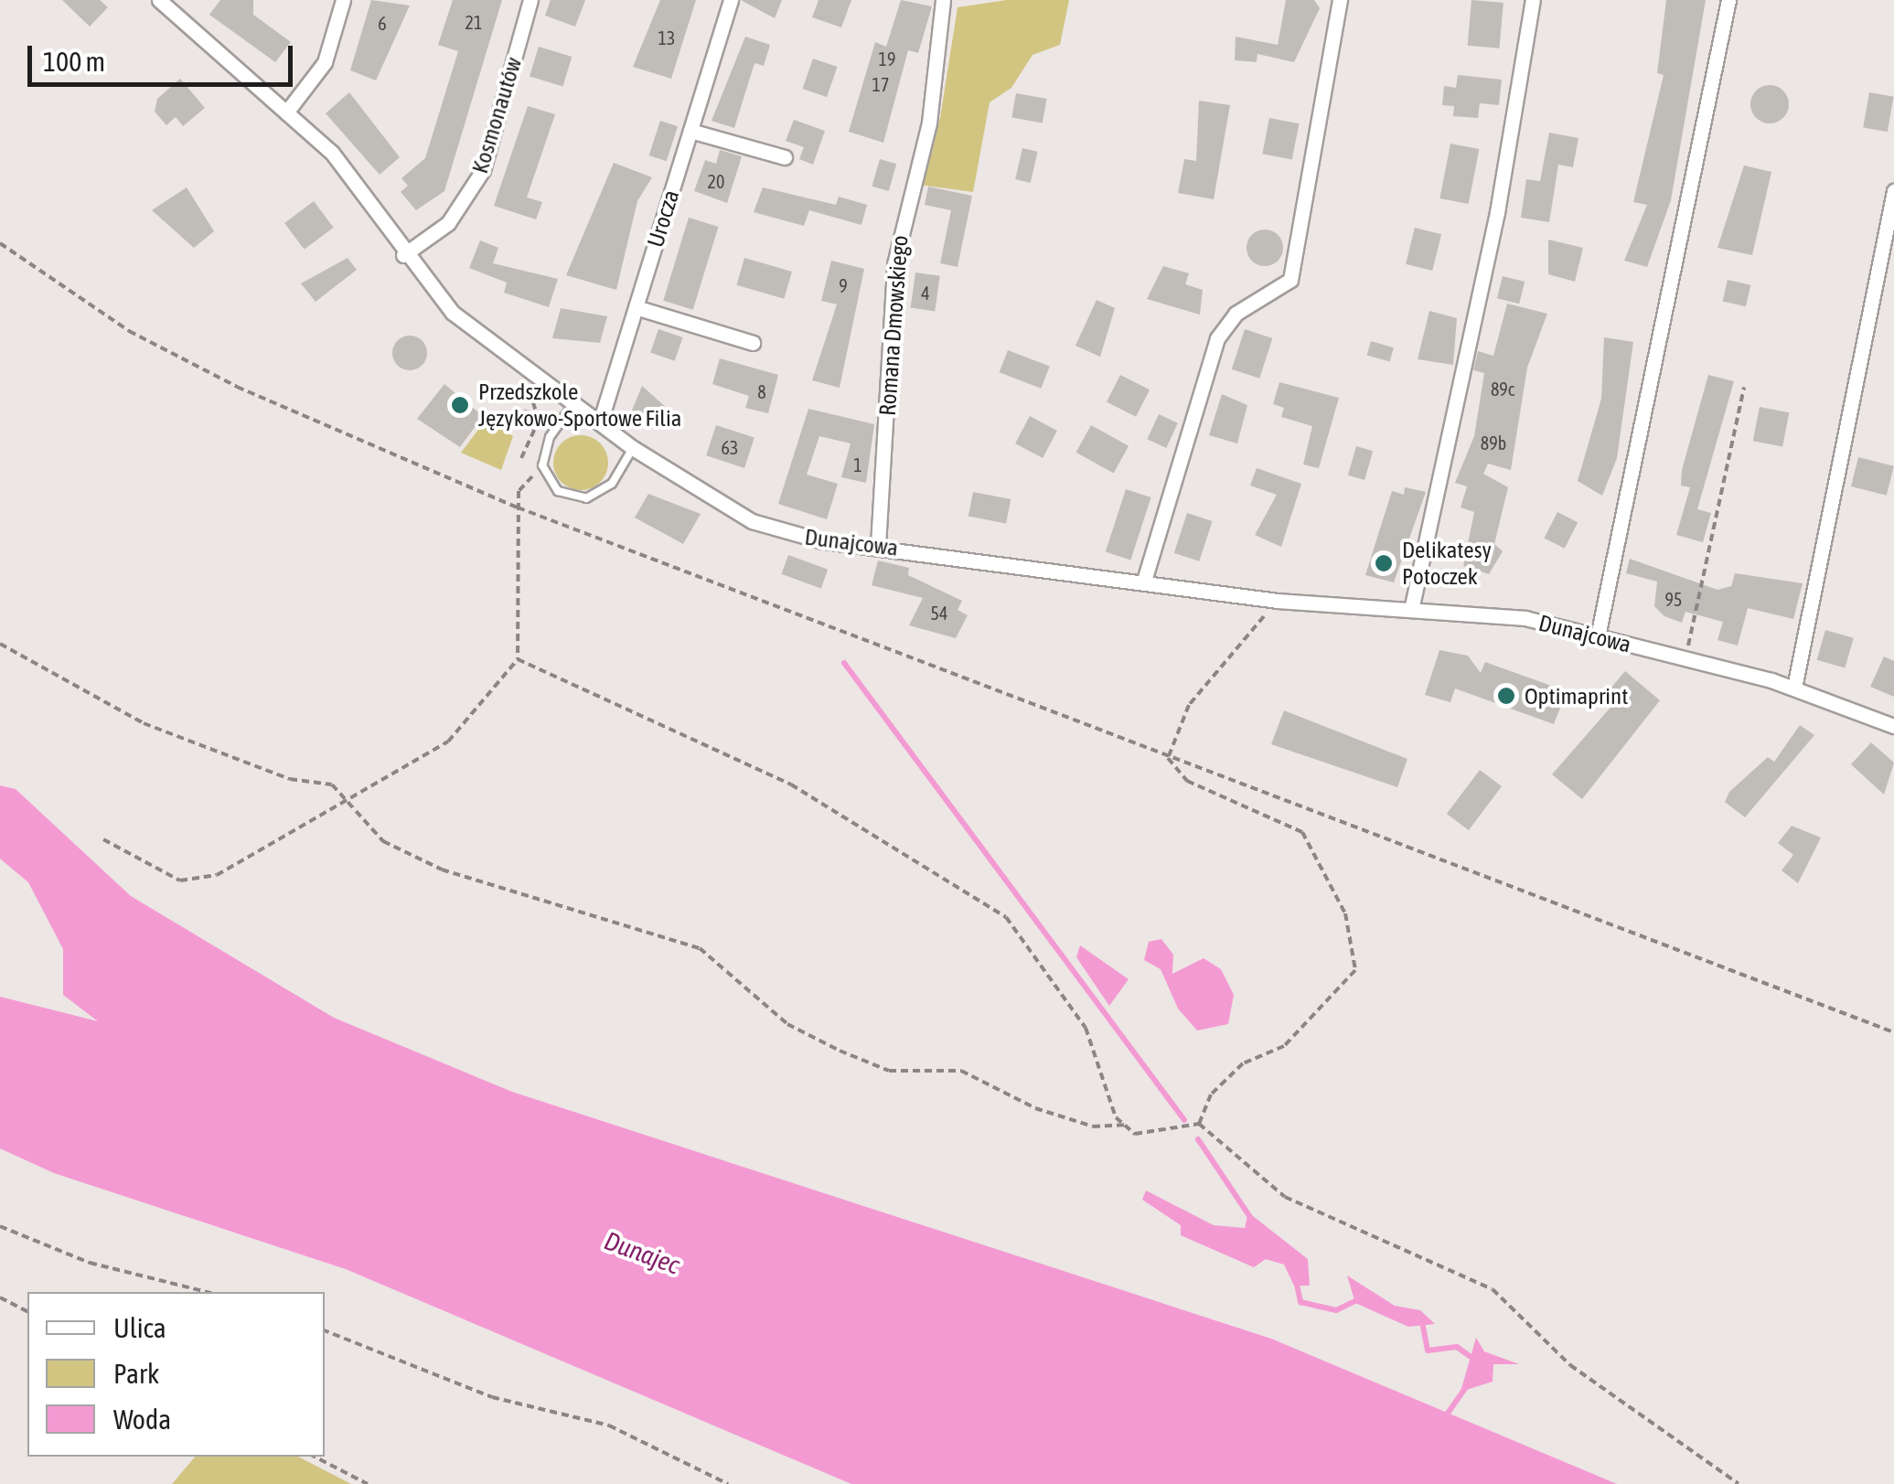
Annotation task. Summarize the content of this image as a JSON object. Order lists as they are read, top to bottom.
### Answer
{
  "streets": {
    "street": [
      "Kosmonautów",
      "Urocza",
      "Romana Dmowskiego",
      "Dunajcowa"
    ]
  },
  "crossings": [
    ["Kosmonautów", "Dunajcowa"],
    ["Urocza", "Dunajcowa"],
    ["Romana Dmowskiego", "Dunajcowa"]
  ],
  "water": ["Dunajec"],
  "places": ["Przedszkole Językowo-Sportowe Filia", "Delikatesy Potoczek", "Optimaprint"],
  "house_numbers": [
    "21",
    "6",
    "13",
    "19",
    "17",
    "20",
    "9",
    "4",
    "89c",
    "8",
    "89b",
    "63",
    "1",
    "95",
    "54"
  ],
  "legend": ["Ulica", "Park", "Woda"],
  "scale_bar": "100 m"
}
